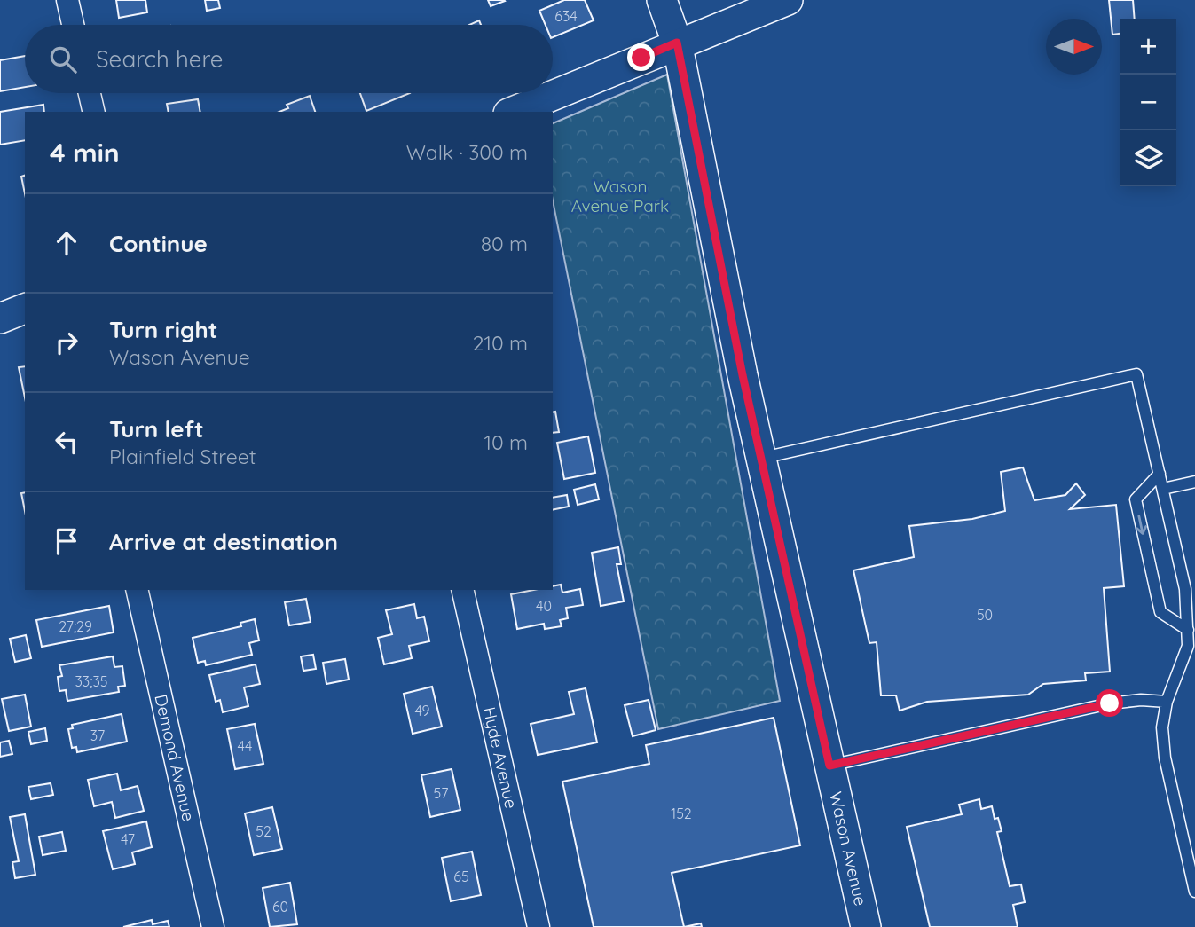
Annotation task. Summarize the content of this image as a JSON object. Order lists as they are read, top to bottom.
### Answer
{
  "streets": {
    "street": ["Demond Avenue", "Hyde Avenue", "Wason Avenue"]
  },
  "parks": ["Wason Avenue Park"],
  "house_numbers": [
    "634",
    "40",
    "50",
    "27;29",
    "33;35",
    "49",
    "37",
    "44",
    "57",
    "152",
    "52",
    "47",
    "65",
    "60"
  ],
  "north": "right",
  "page": {
    "map_buttons": ["+", "−"],
    "search": "Search here",
    "heading": ["4 min", "Walk · 300 m"],
    "list": [
      ["Continue", "80 m"],
      ["Turn right", "Wason Avenue", "210 m"],
      ["Turn left", "Plainfield Street", "10 m"],
      "Arrive at destination"
    ]
  }
}
